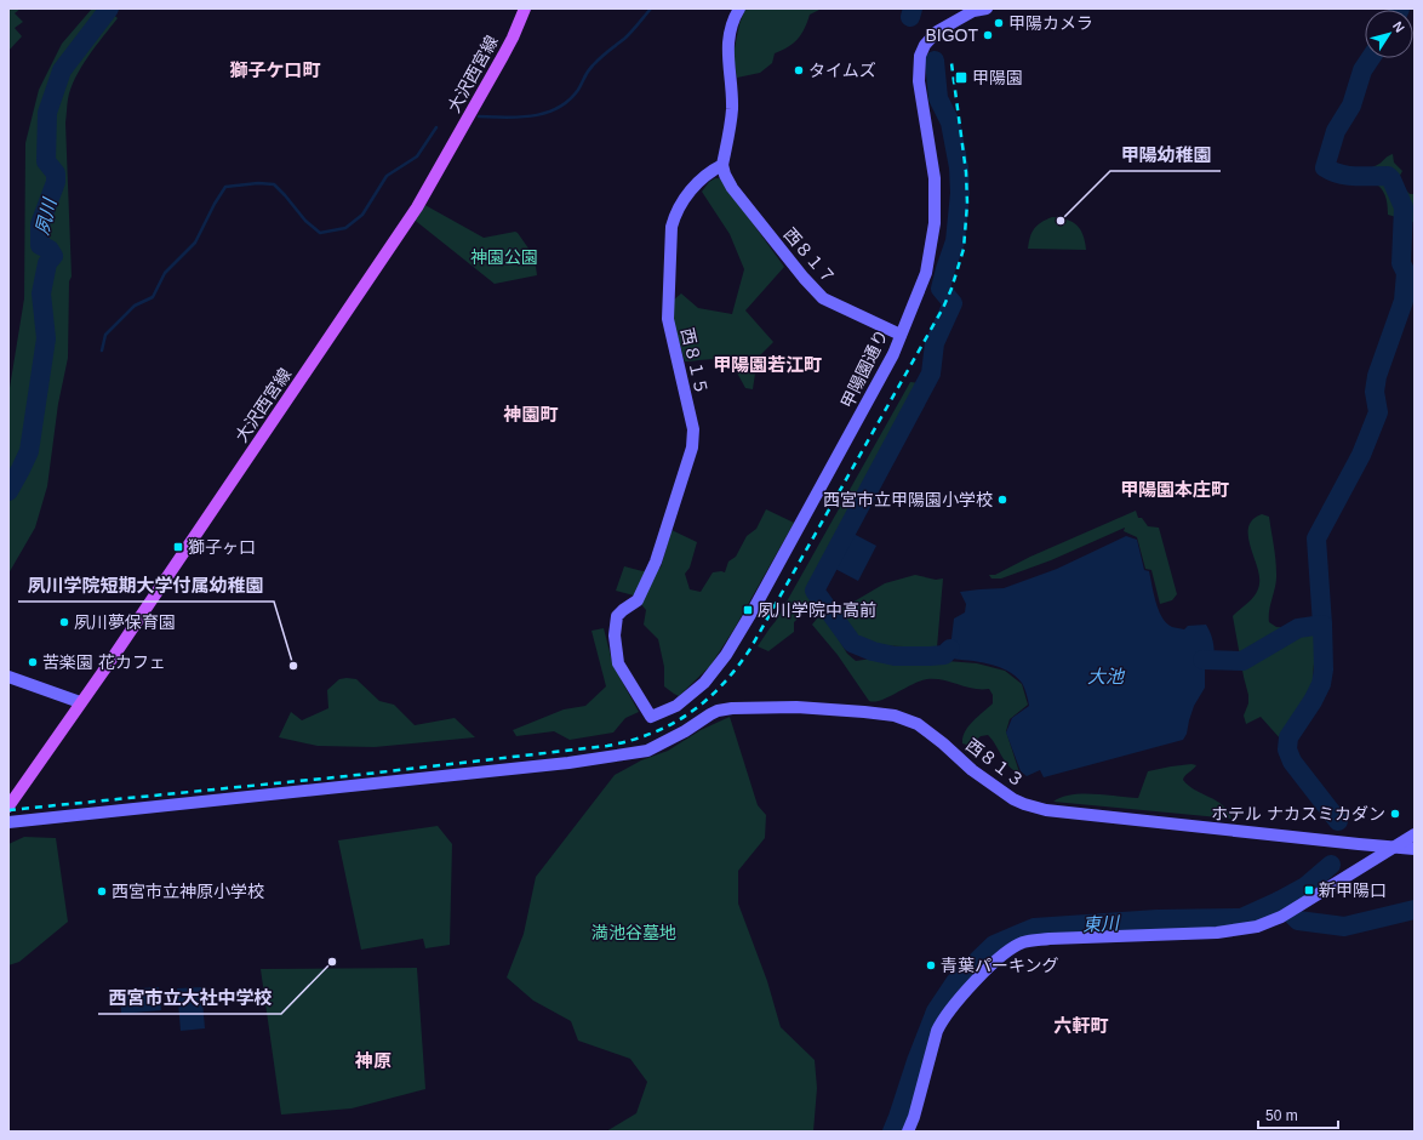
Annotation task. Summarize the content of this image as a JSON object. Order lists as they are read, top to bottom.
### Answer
{
  "streets": {
    "main road": ["大沢西宮線"],
    "street": [
      "西８１７",
      "西８１５",
      "甲陽園通り",
      "西８１３"
    ]
  },
  "crossings": [
    ["西８１７", "西８１５"],
    ["西８１７", "甲陽園通り"],
    ["西８１５", "甲陽園通り"]
  ],
  "districts": [
    "獅子ケ口町",
    "甲陽園若江町",
    "神園町",
    "甲陽園本庄町",
    "六軒町",
    "神原"
  ],
  "water": ["夙川", "大池", "東川"],
  "parks": ["神園公園", "満池谷墓地"],
  "places": {
    "other": [
      "甲陽カメラ",
      "BIGOT",
      "タイムズ",
      "甲陽幼稚園",
      "西宮市立甲陽園小学校",
      "夙川夢保育園",
      "苦楽園 花カフェ",
      "夙川学院短期大学付属幼稚園",
      "ホテル ナカスミカダン",
      "西宮市立神原小学校",
      "西宮市立大社中学校",
      "青葉パーキング"
    ],
    "transit": [
      "甲陽園",
      "獅子ヶ口",
      "夙川学院中高前",
      "新甲陽口"
    ]
  },
  "scale_bar": "50 m",
  "north": "top right"
}
